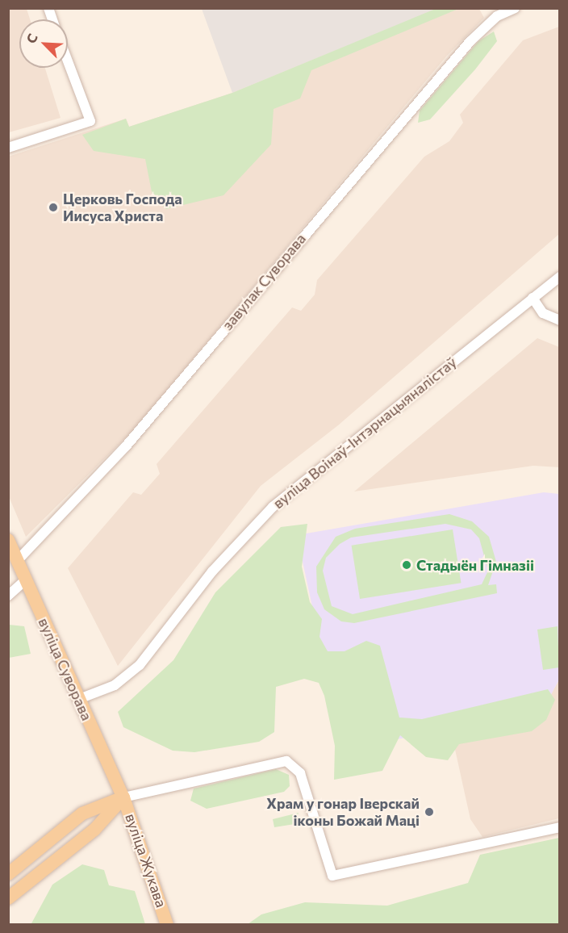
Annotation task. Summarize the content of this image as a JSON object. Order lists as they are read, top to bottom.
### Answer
{
  "streets": {
    "main road": ["вуліца Суворава", "вуліца Жукава"],
    "street": ["завулак Суворава", "вуліца Воінаў-Інтэрнацыяналістаў"]
  },
  "crossings": [
    ["завулак Суворава", "вуліца Суворава"],
    ["вуліца Воінаў-Інтэрнацыяналістаў", "вуліца Суворава"],
    ["вуліца Суворава", "вуліца Жукава"]
  ],
  "places": ["Церковь Господа Иисуса Христа", "Стадыён Гімназіі", "Храм у гонар Іверскай іконы Божай Маці"],
  "north": "top left"
}
